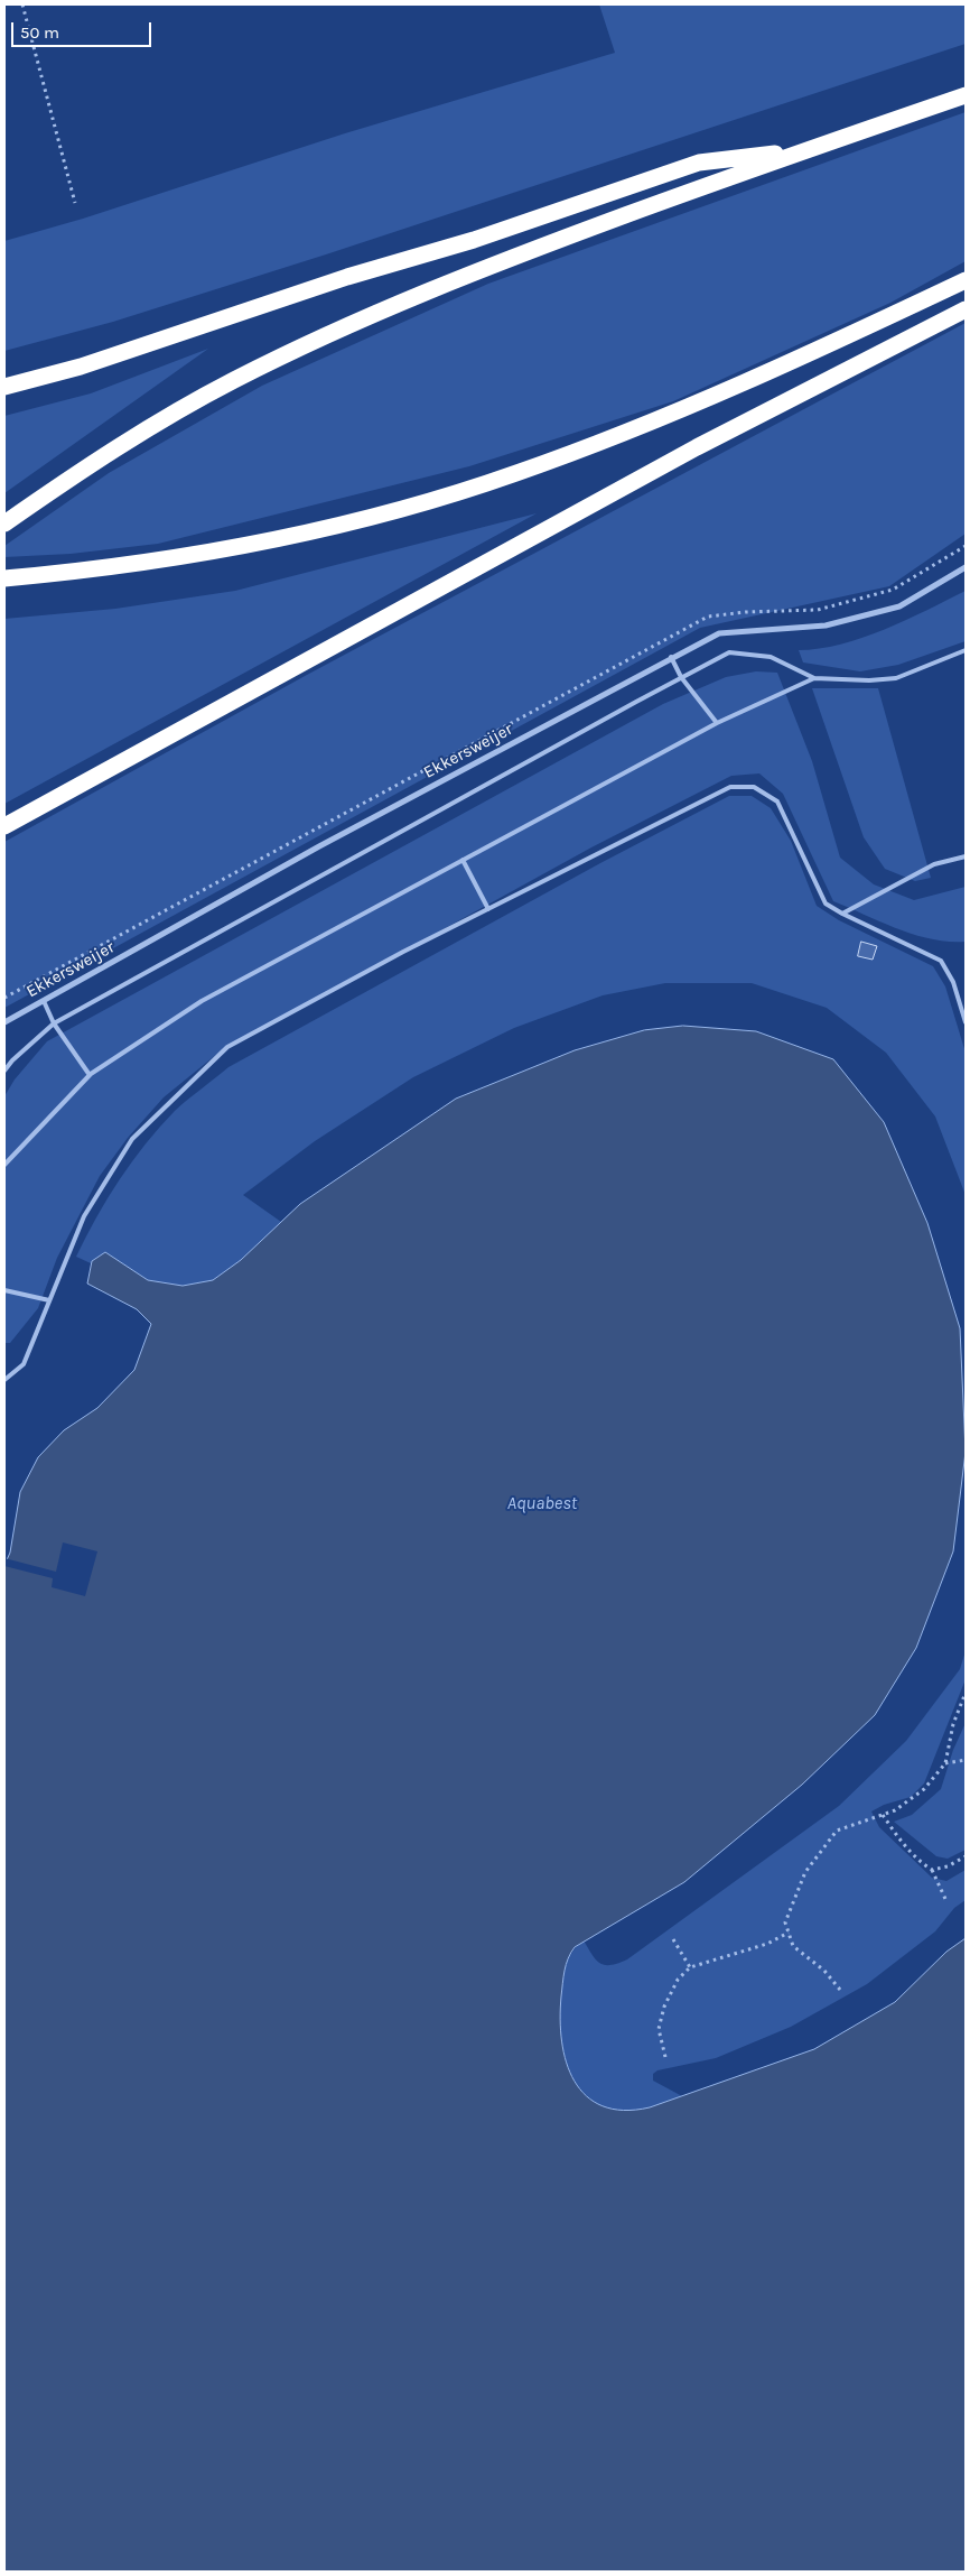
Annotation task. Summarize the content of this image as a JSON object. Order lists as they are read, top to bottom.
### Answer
{
  "streets": {
    "street": ["Ekkersweijer"]
  },
  "water": ["Aquabest"],
  "scale_bar": "50 m"
}
